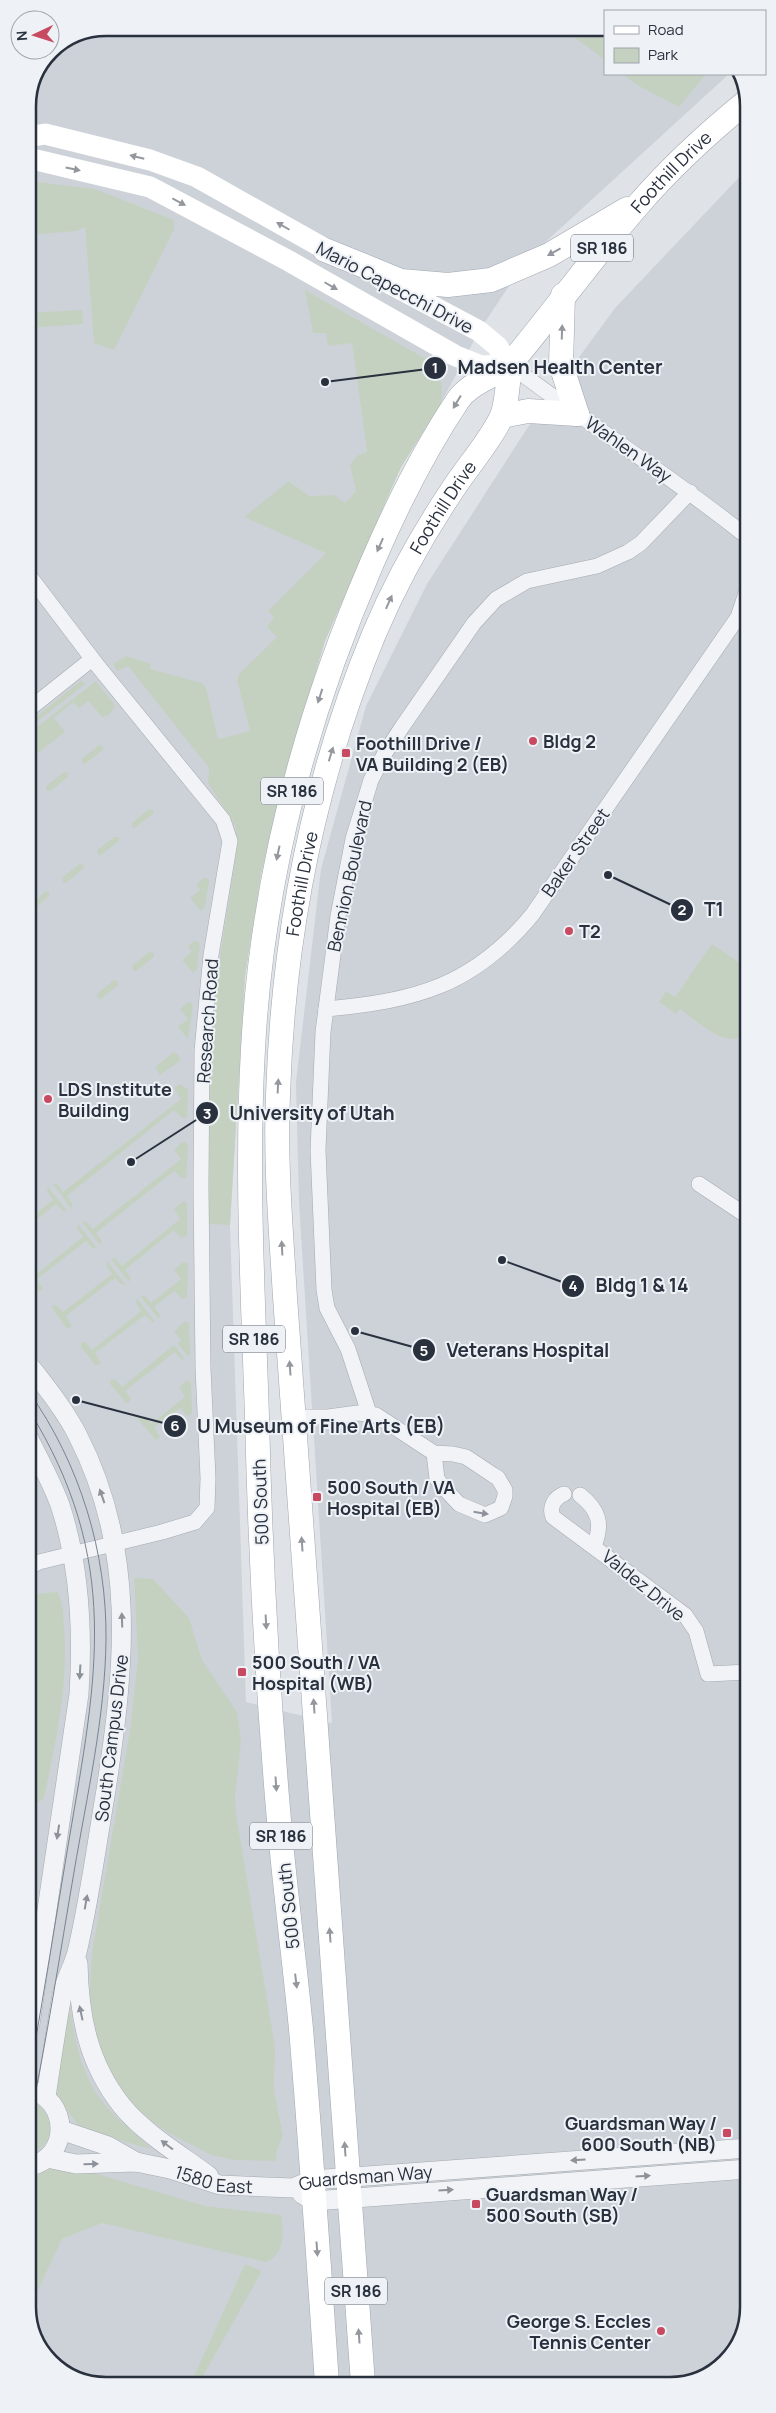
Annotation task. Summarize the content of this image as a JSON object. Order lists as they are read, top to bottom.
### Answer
{
  "streets": {
    "main road": [
      "Foothill Drive",
      "SR 186",
      "Mario Capecchi Drive",
      "500 South"
    ],
    "street": [
      "Wahlen Way",
      "Baker Street",
      "Bennion Boulevard",
      "Research Road",
      "Valdez Drive",
      "South Campus Drive",
      "1580 East",
      "Guardsman Way"
    ]
  },
  "crossings": [
    ["Foothill Drive", "SR 186"],
    ["Foothill Drive", "Mario Capecchi Drive"],
    ["Foothill Drive", "Wahlen Way"],
    ["Foothill Drive", "500 South"],
    ["SR 186", "Guardsman Way"],
    ["Mario Capecchi Drive", "Wahlen Way"],
    ["Wahlen Way", "Bennion Boulevard"],
    ["Baker Street", "Bennion Boulevard"],
    ["Research Road", "South Campus Drive"],
    ["500 South", "1580 East"],
    ["500 South", "Guardsman Way"],
    ["1580 East", "Guardsman Way"]
  ],
  "places": {
    "other": [
      "Madsen Health Center",
      "Bldg 2",
      "T1",
      "T2",
      "LDS Institute Building",
      "University of Utah",
      "Bldg 1 & 14",
      "Veterans Hospital",
      "U Museum of Fine Arts (EB)",
      "George S. Eccles Tennis Center"
    ],
    "transit": [
      "Foothill Drive / VA Building 2 (EB)",
      "500 South / VA Hospital (EB)",
      "500 South / VA Hospital (WB)",
      "Guardsman Way / 600 South (NB)",
      "Guardsman Way / 500 South (SB)"
    ]
  },
  "legend": ["Road", "Park"],
  "north": "left"
}
